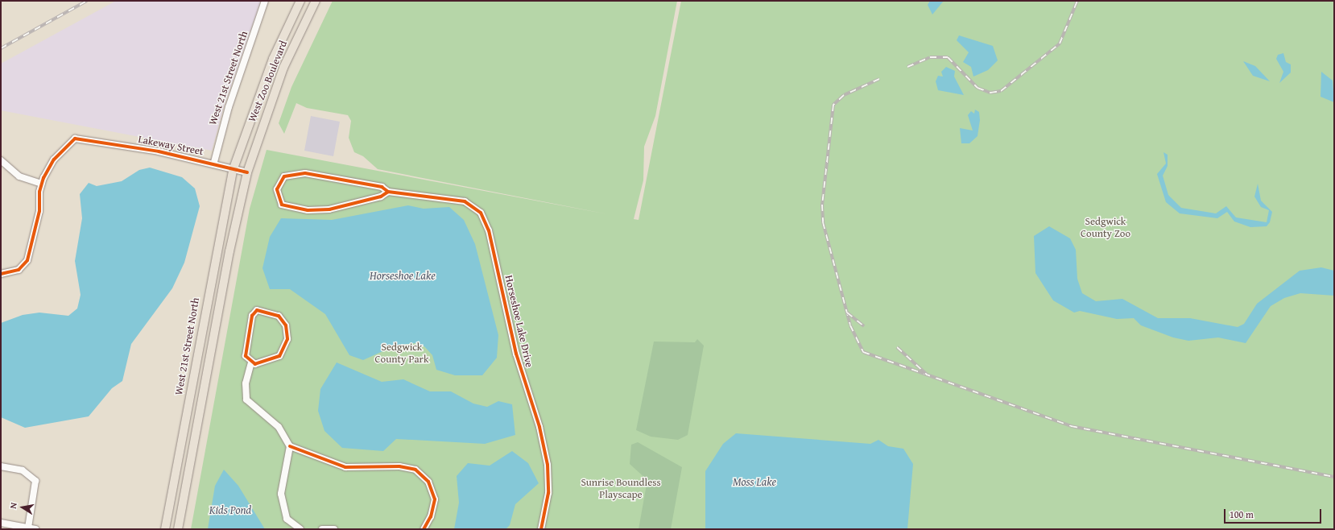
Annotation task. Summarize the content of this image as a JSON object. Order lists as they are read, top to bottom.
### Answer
{
  "streets": {
    "main road": ["West 21st Street North", "West Zoo Boulevard"],
    "street": ["Lakeway Street", "Horseshoe Lake Drive"]
  },
  "crossings": [
    ["West 21st Street North", "West Zoo Boulevard"],
    ["West 21st Street North", "Lakeway Street"],
    ["West Zoo Boulevard", "Lakeway Street"]
  ],
  "water": ["Horseshoe Lake", "Moss Lake", "Kids Pond"],
  "parks": ["Sedgwick County Zoo", "Sedgwick County Park", "Sunrise Boundless Playscape"],
  "scale_bar": "100 m",
  "north": "left"
}
